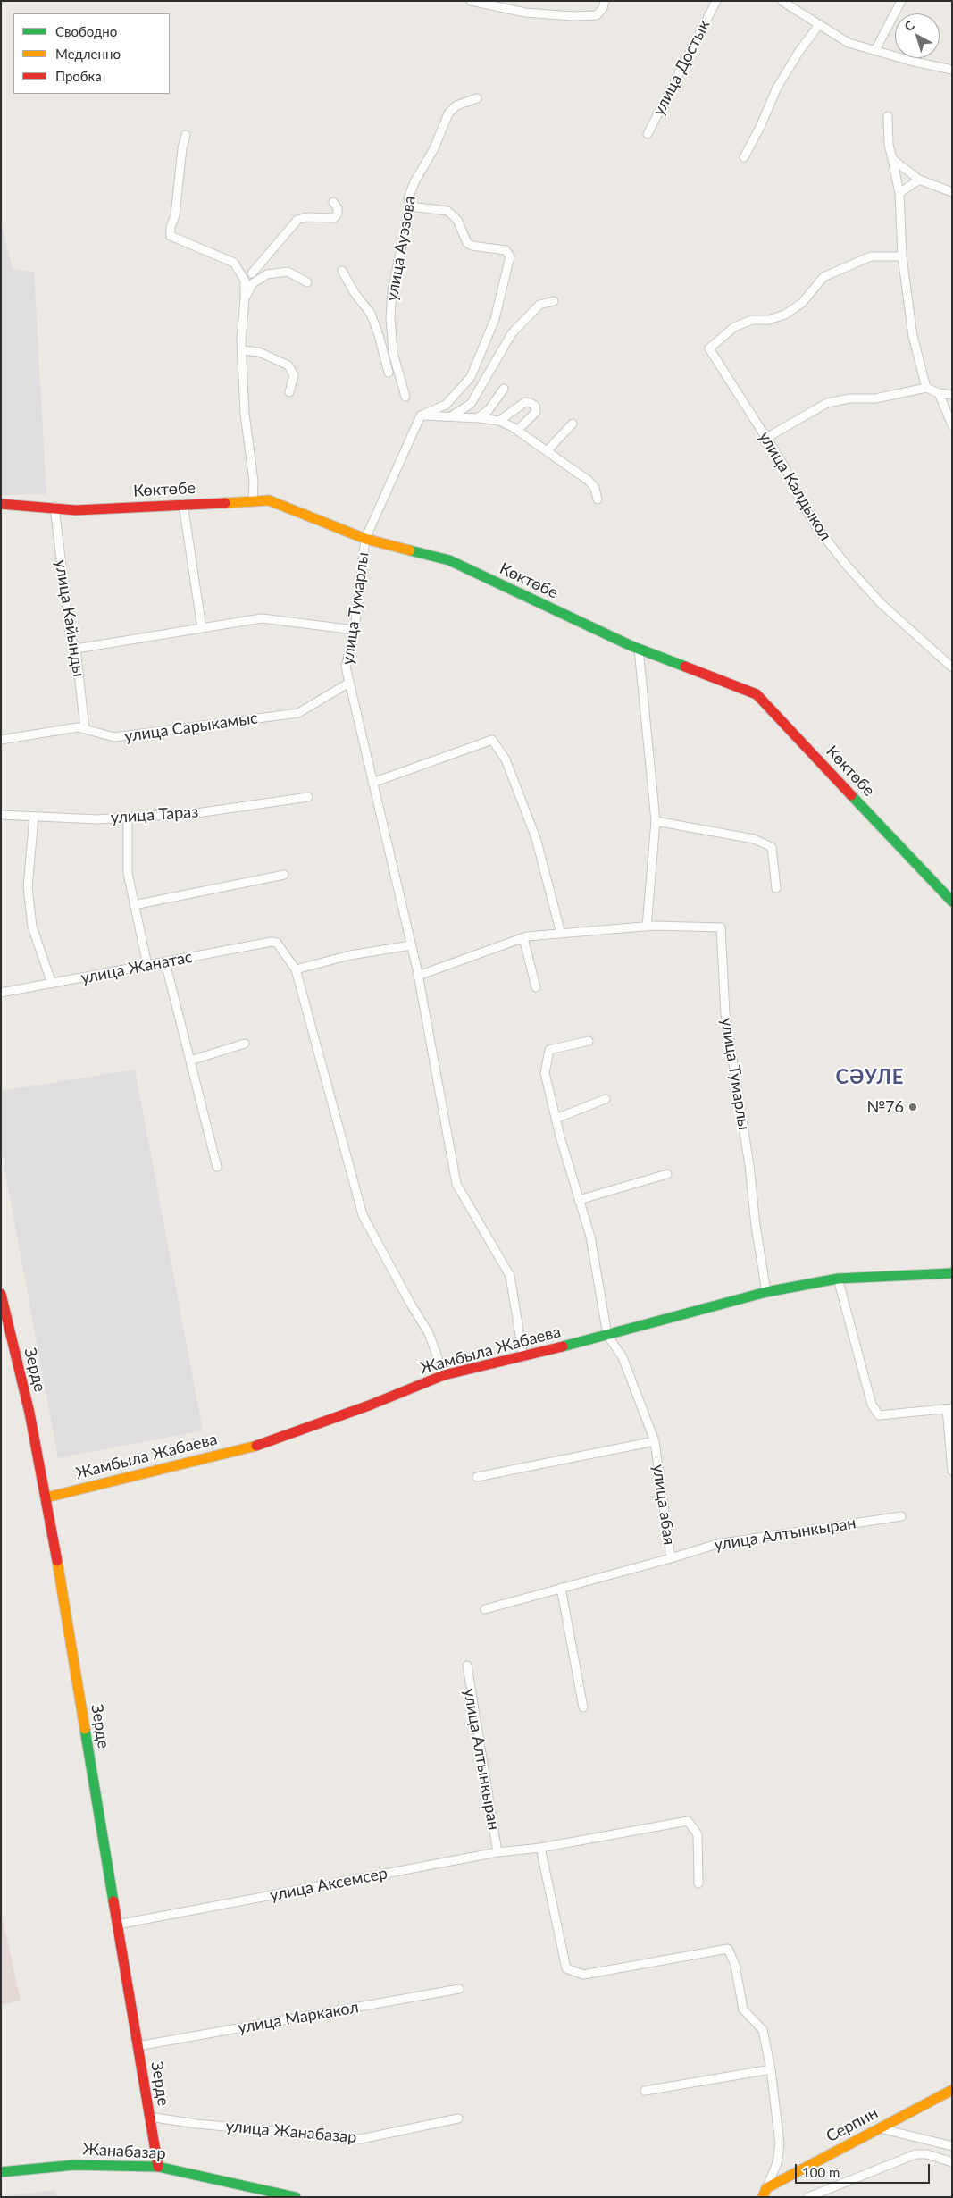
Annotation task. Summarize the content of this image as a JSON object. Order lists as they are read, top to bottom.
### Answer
{
  "streets": {
    "street": [
      "улица Достык",
      "улица Ауэзова",
      "улица Калдыкол",
      "Көктөбе",
      "улица Тумарлы",
      "улица Кайынды",
      "улица Сарыкамыс",
      "улица Тараз",
      "улица Жанатас",
      "Жамбыла Жабаева",
      "Зерде",
      "улица абая",
      "улица Алтынкыран",
      "улица Аксемсер",
      "улица Маркакол",
      "Серпин",
      "улица Жанабазар",
      "Жанабазар"
    ]
  },
  "crossings": [
    ["Көктөбе", "улица Тумарлы"],
    ["Көктөбе", "улица Кайынды"],
    ["улица Тумарлы", "улица Сарыкамыс"],
    ["улица Тумарлы", "Жамбыла Жабаева"],
    ["улица Кайынды", "улица Сарыкамыс"],
    ["Жамбыла Жабаева", "Зерде"],
    ["Зерде", "улица Аксемсер"],
    ["Зерде", "улица Маркакол"],
    ["Зерде", "улица Жанабазар"],
    ["Зерде", "Жанабазар"],
    ["улица абая", "улица Алтынкыран"],
    ["улица Алтынкыран", "улица Аксемсер"]
  ],
  "districts": ["СӘУЛЕ"],
  "places": ["№76"],
  "legend": ["Свободно", "Медленно", "Пробка"],
  "scale_bar": "100 m",
  "north": "top left"
}
